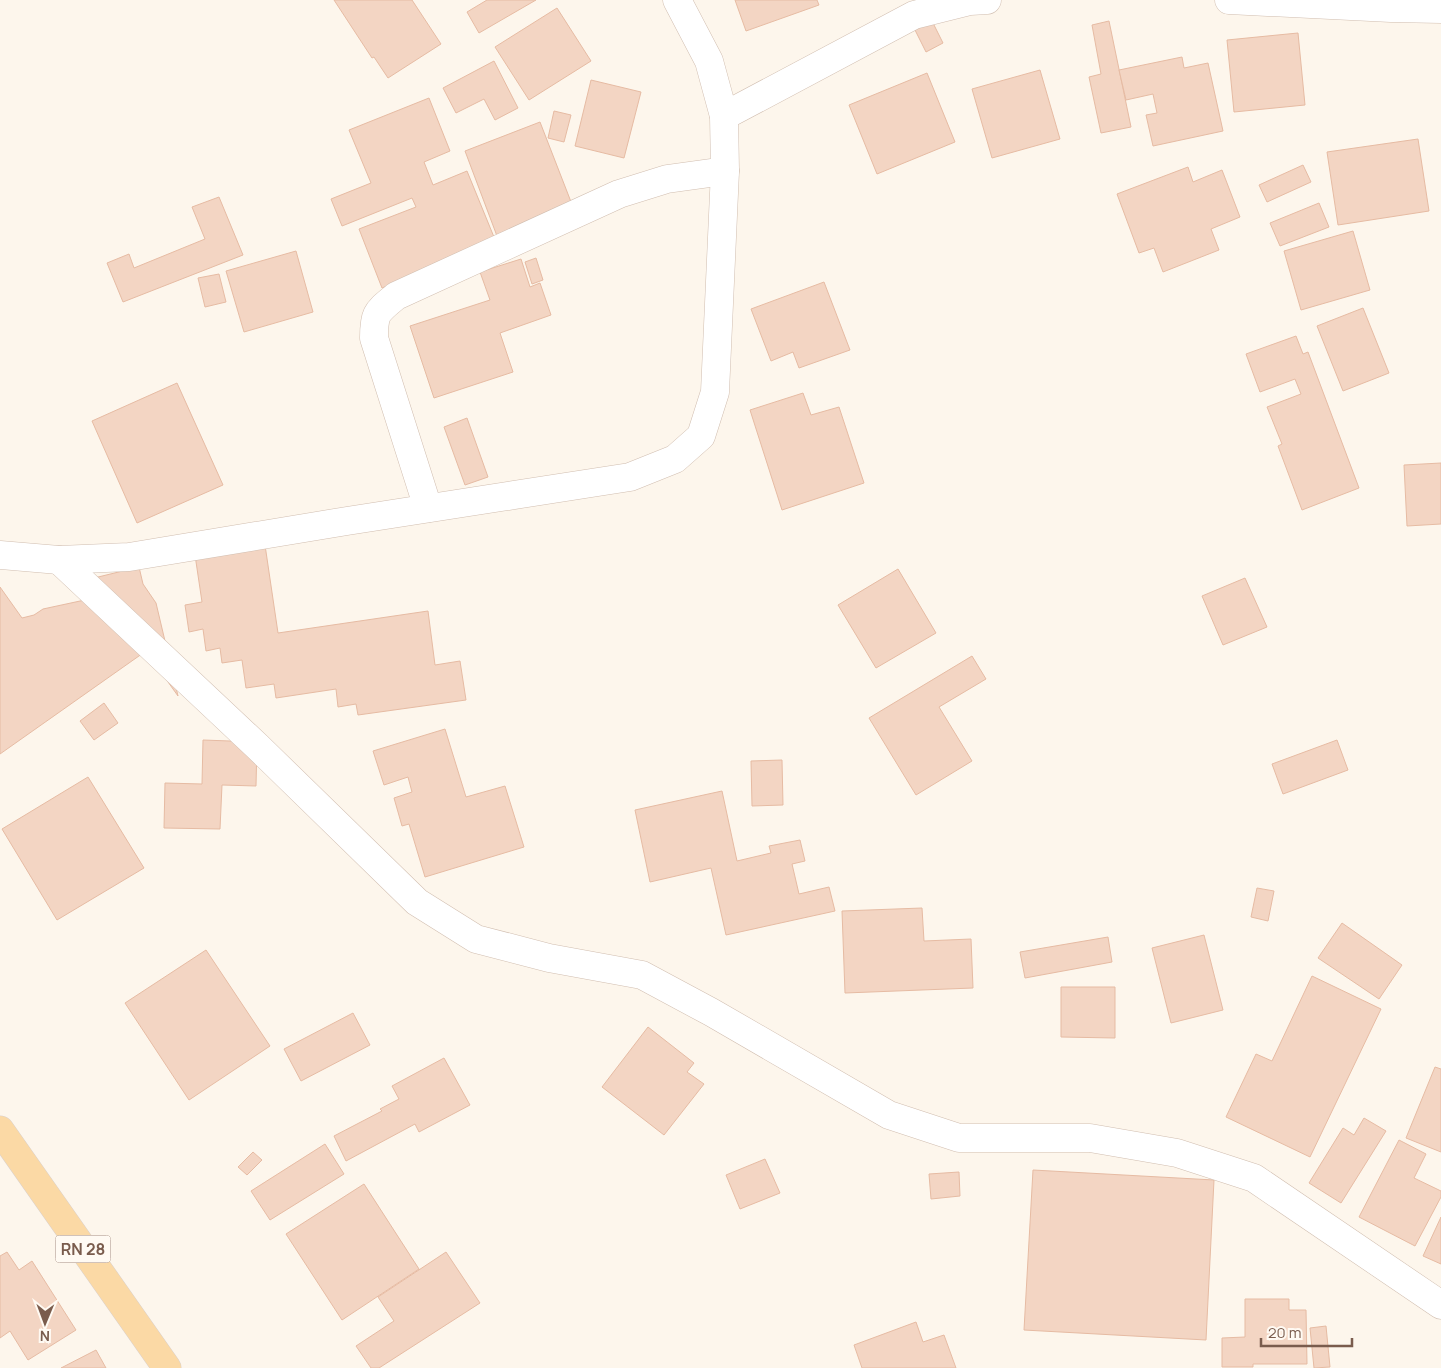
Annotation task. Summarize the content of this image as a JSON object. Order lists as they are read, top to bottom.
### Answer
{
  "streets": {
    "main road": ["RN 28"]
  },
  "scale_bar": "20 m",
  "north": "bottom"
}
